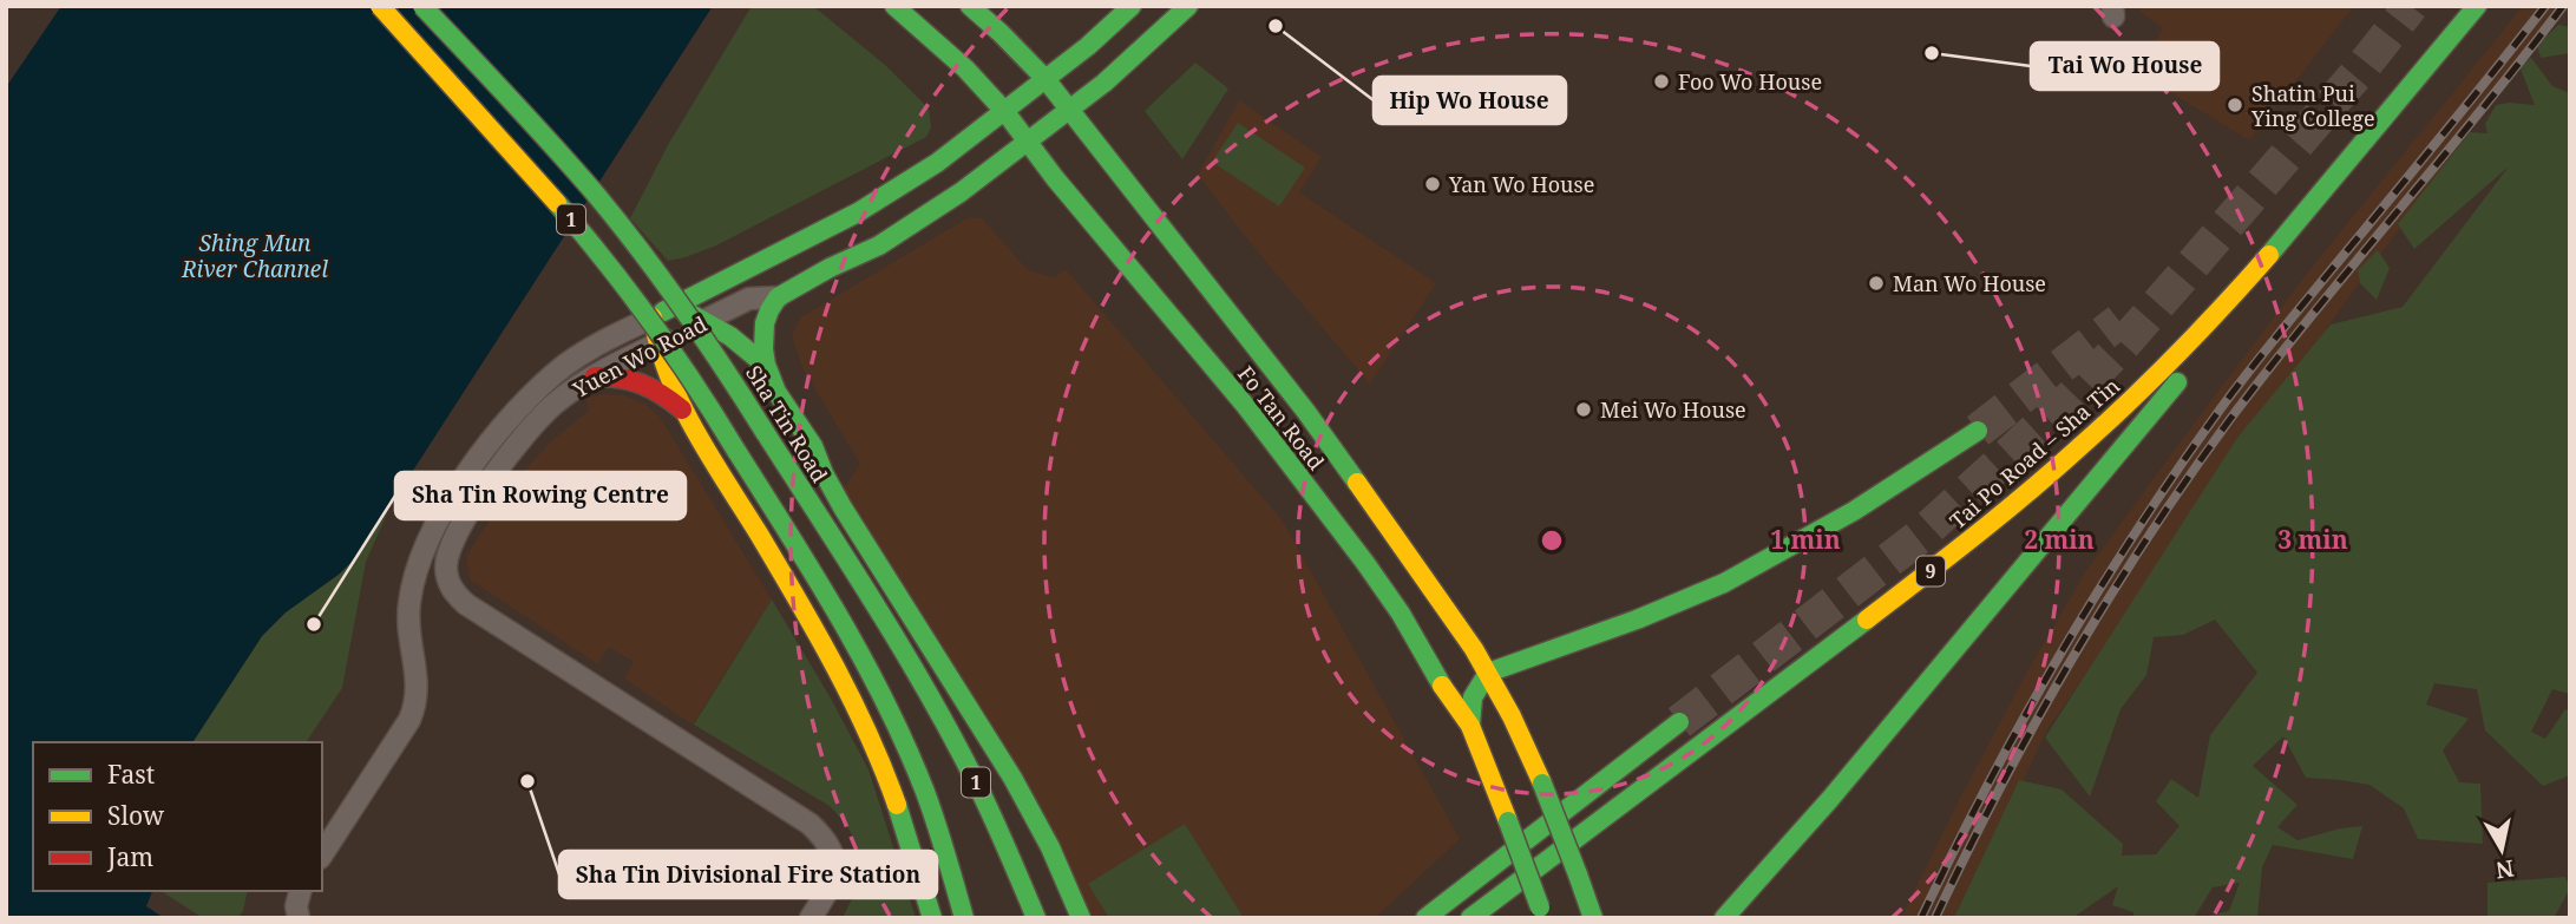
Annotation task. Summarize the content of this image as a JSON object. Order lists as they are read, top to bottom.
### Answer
{
  "streets": {
    "main road": [
      "1",
      "Yuen Wo Road",
      "Fo Tan Road",
      "Sha Tin Road",
      "Tai Po Road – Sha Tin",
      "9"
    ]
  },
  "crossings": [
    ["Yuen Wo Road", "Fo Tan Road"]
  ],
  "water": ["Shing Mun River Channel"],
  "places": [
    "Hip Wo House",
    "Tai Wo House",
    "Foo Wo House",
    "Shatin Pui Ying College",
    "Yan Wo House",
    "Man Wo House",
    "Mei Wo House",
    "Sha Tin Rowing Centre",
    "Sha Tin Divisional Fire Station"
  ],
  "legend": ["Fast", "Slow", "Jam"],
  "north": "bottom",
  "rings": ["1 min", "2 min", "3 min"]
}
